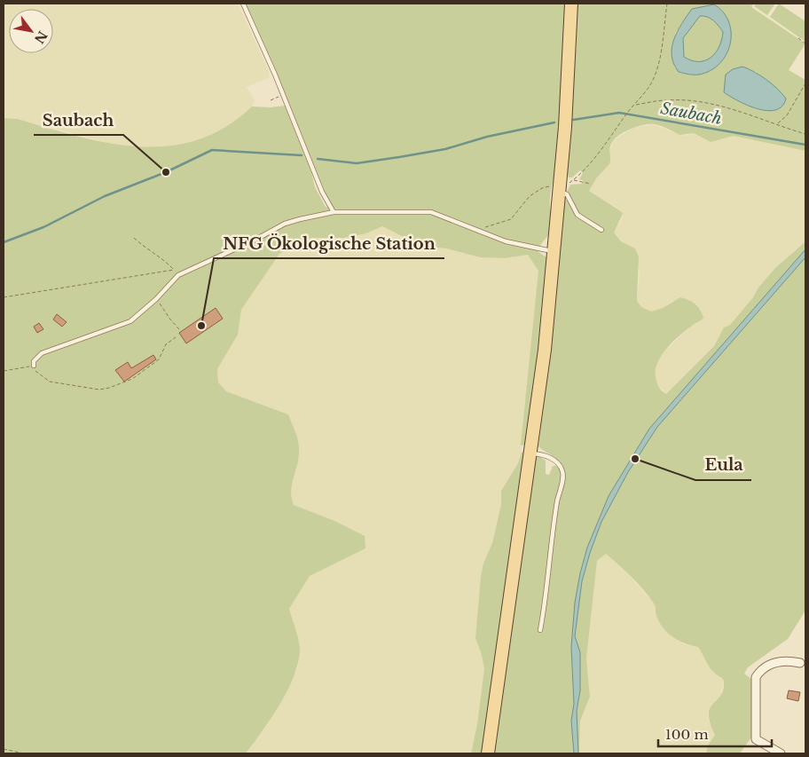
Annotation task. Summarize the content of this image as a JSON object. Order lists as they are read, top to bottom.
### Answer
{
  "water": ["Saubach"],
  "places": ["Saubach", "NFG Ökologische Station", "Eula"],
  "scale_bar": "100 m",
  "north": "bottom right"
}
